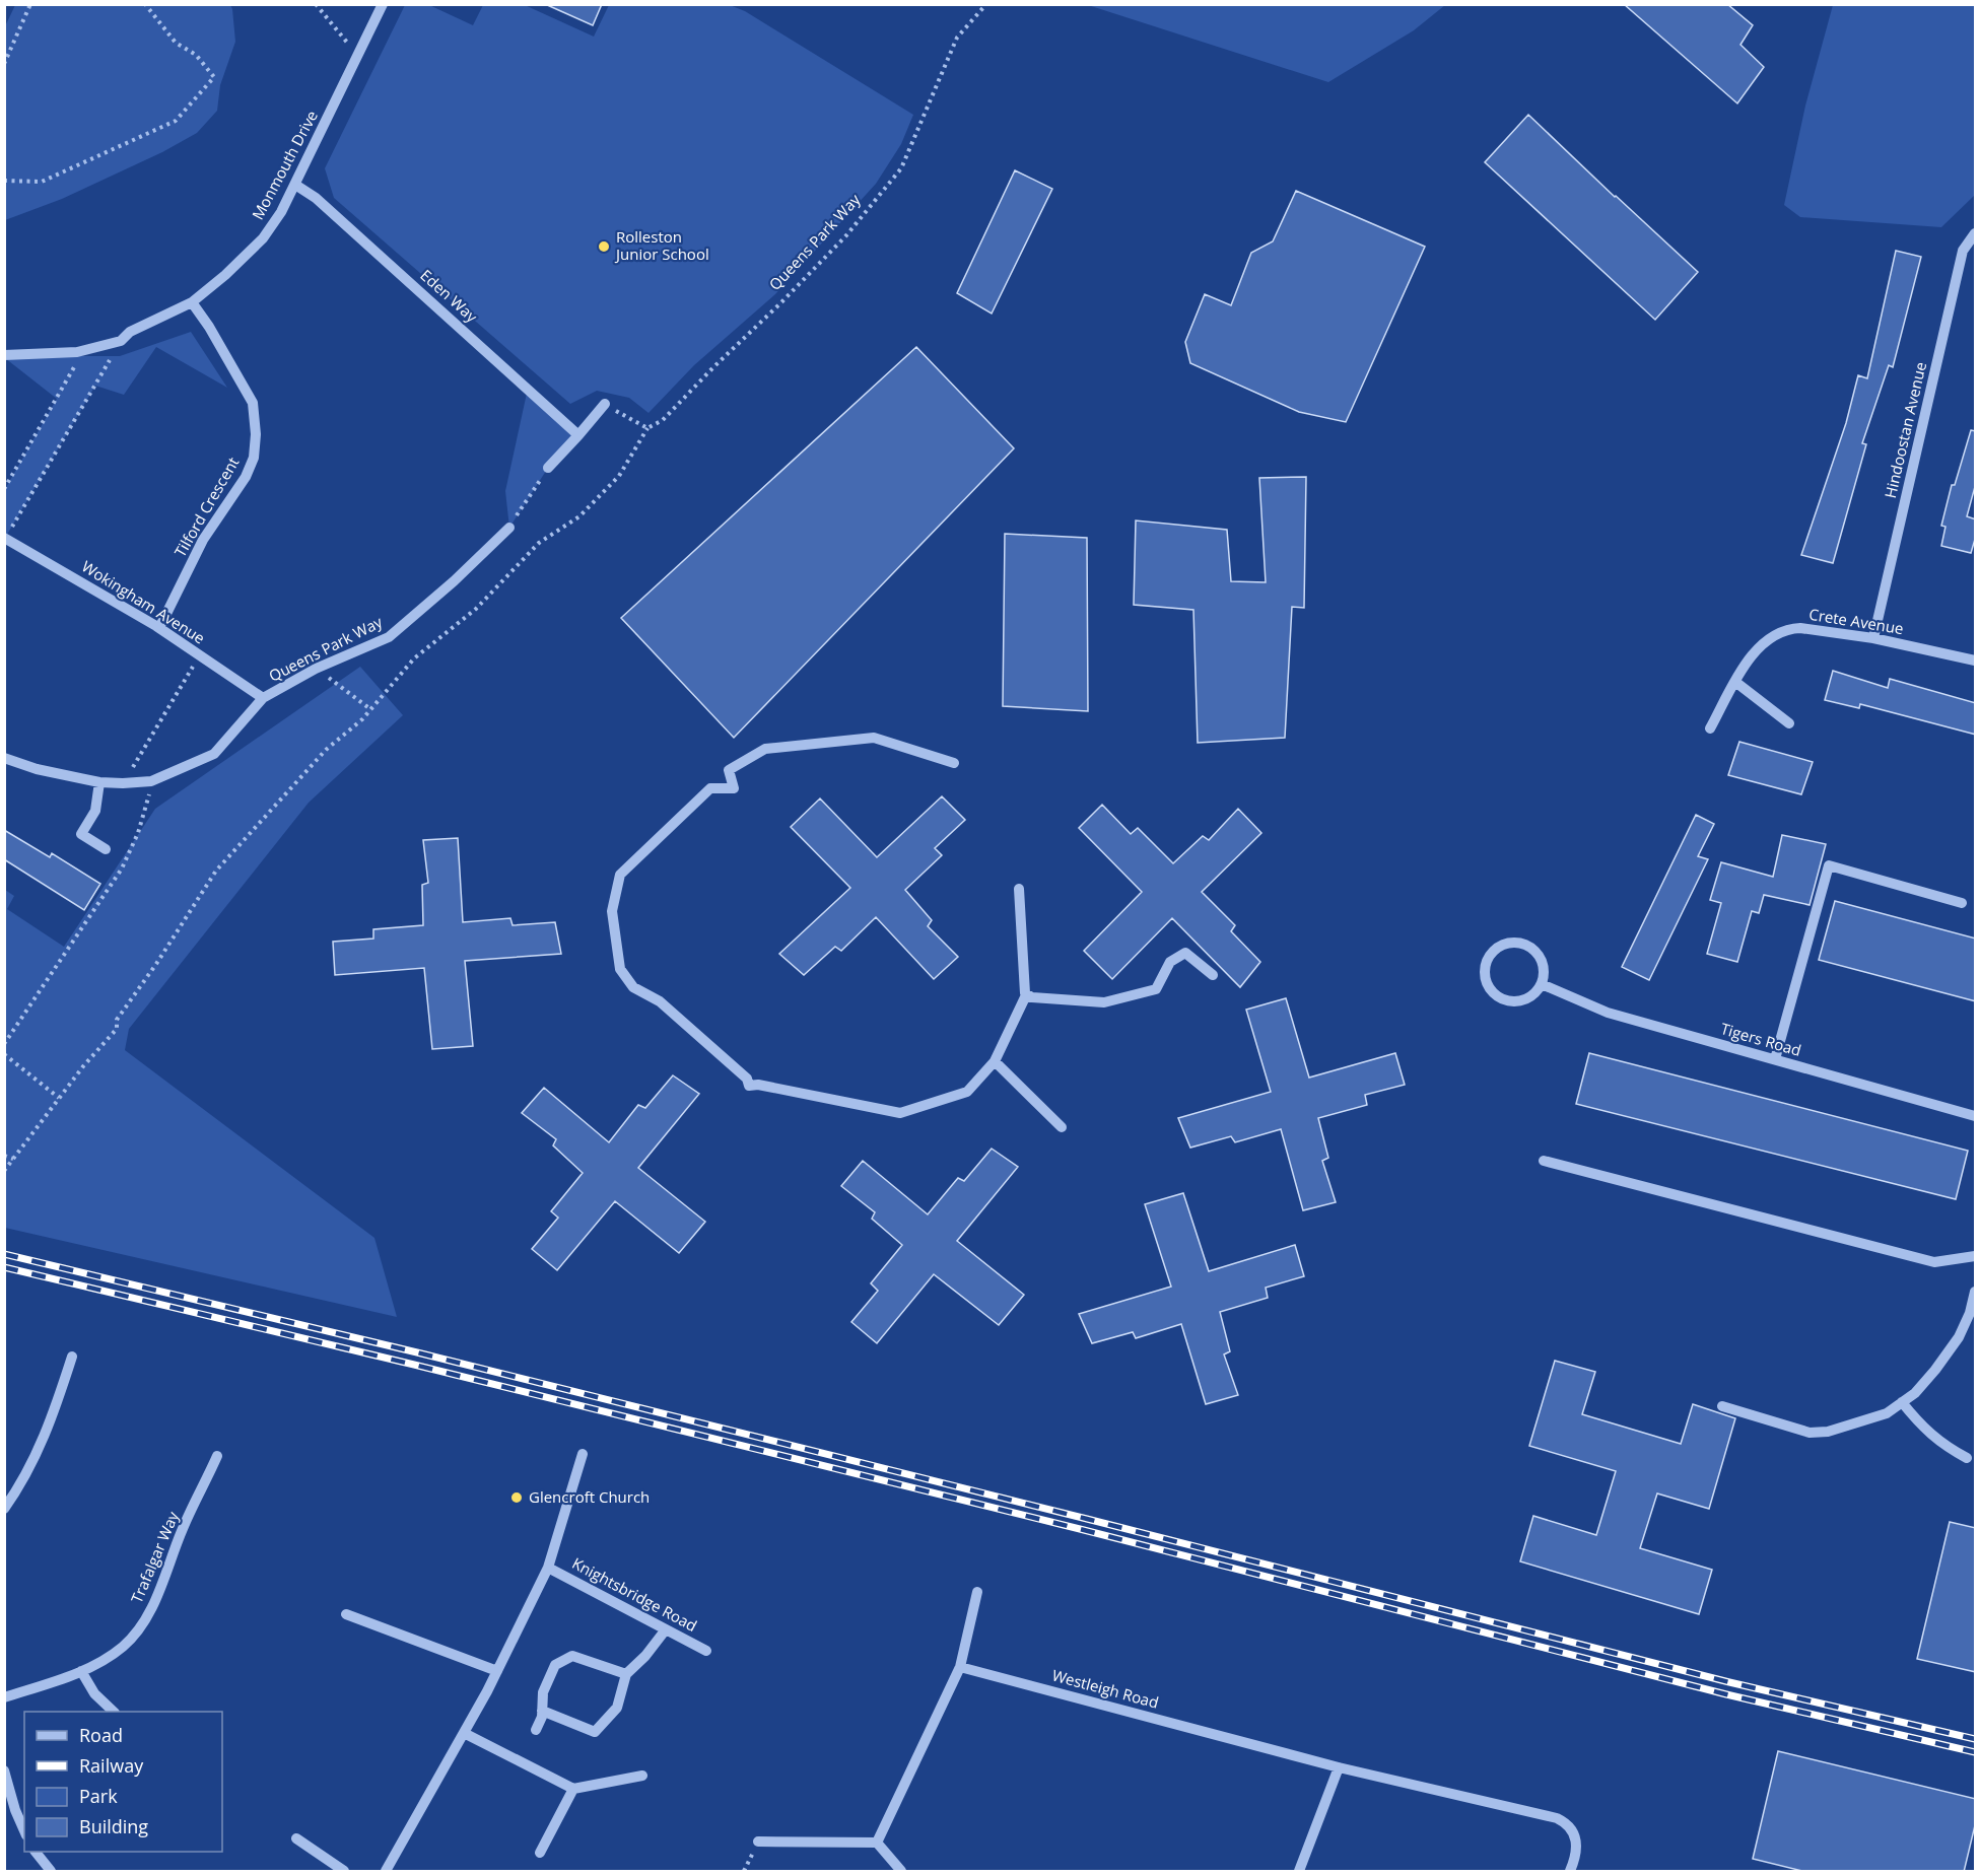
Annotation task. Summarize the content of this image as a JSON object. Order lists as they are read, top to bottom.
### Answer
{
  "streets": {
    "street": [
      "Monmouth Drive",
      "Queens Park Way",
      "Eden Way",
      "Hindoostan Avenue",
      "Tilford Crescent",
      "Wokingham Avenue",
      "Crete Avenue",
      "Tigers Road",
      "Trafalgar Way",
      "Knightsbridge Road",
      "Westleigh Road"
    ]
  },
  "crossings": [
    ["Monmouth Drive", "Eden Way"],
    ["Monmouth Drive", "Tilford Crescent"],
    ["Queens Park Way", "Wokingham Avenue"],
    ["Hindoostan Avenue", "Crete Avenue"],
    ["Tilford Crescent", "Wokingham Avenue"]
  ],
  "places": ["Rolleston Junior School", "Glencroft Church"],
  "legend": [
    "Road",
    "Railway",
    "Park",
    "Building"
  ]
}
